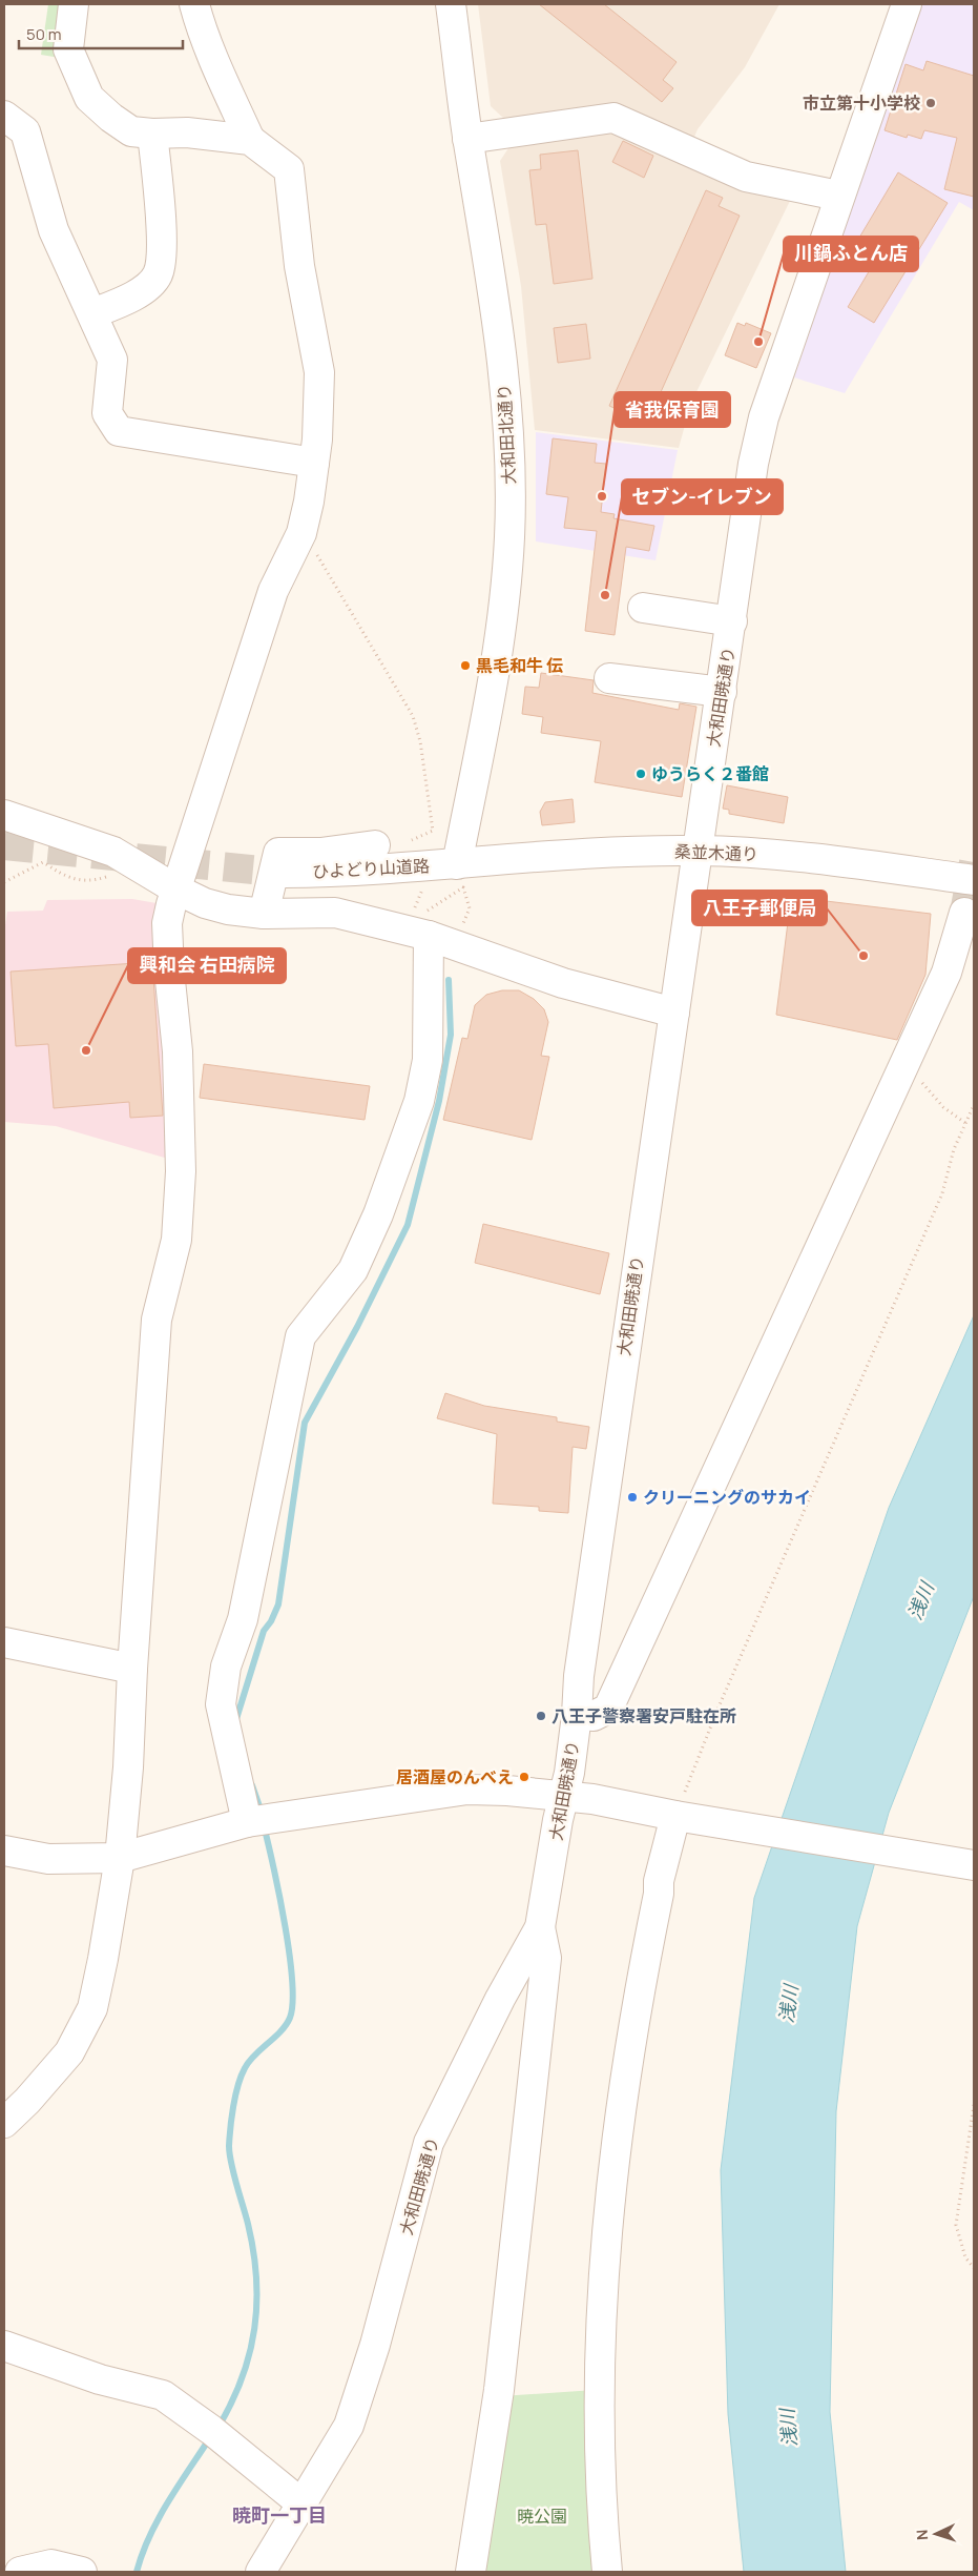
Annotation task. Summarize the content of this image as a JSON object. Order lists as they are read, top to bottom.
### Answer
{
  "streets": {
    "street": [
      "大和田北通り",
      "大和田暁通り",
      "桑並木通り",
      "ひよどり山道路"
    ]
  },
  "crossings": [
    ["大和田北通り", "桑並木通り"],
    ["大和田北通り", "ひよどり山道路"],
    ["大和田暁通り", "桑並木通り"],
    ["桑並木通り", "ひよどり山道路"]
  ],
  "districts": ["暁町一丁目"],
  "water": ["浅川"],
  "parks": ["暁公園"],
  "places": [
    "市立第十小学校",
    "川鍋ふとん店",
    "省我保育園",
    "セブン-イレブン",
    "黒毛和牛 伝",
    "ゆうらく２番館",
    "八王子郵便局",
    "興和会 右田病院",
    "クリーニングのサカイ",
    "八王子警察署安戸駐在所",
    "居酒屋のんべえ"
  ],
  "scale_bar": "50 m",
  "north": "left"
}
